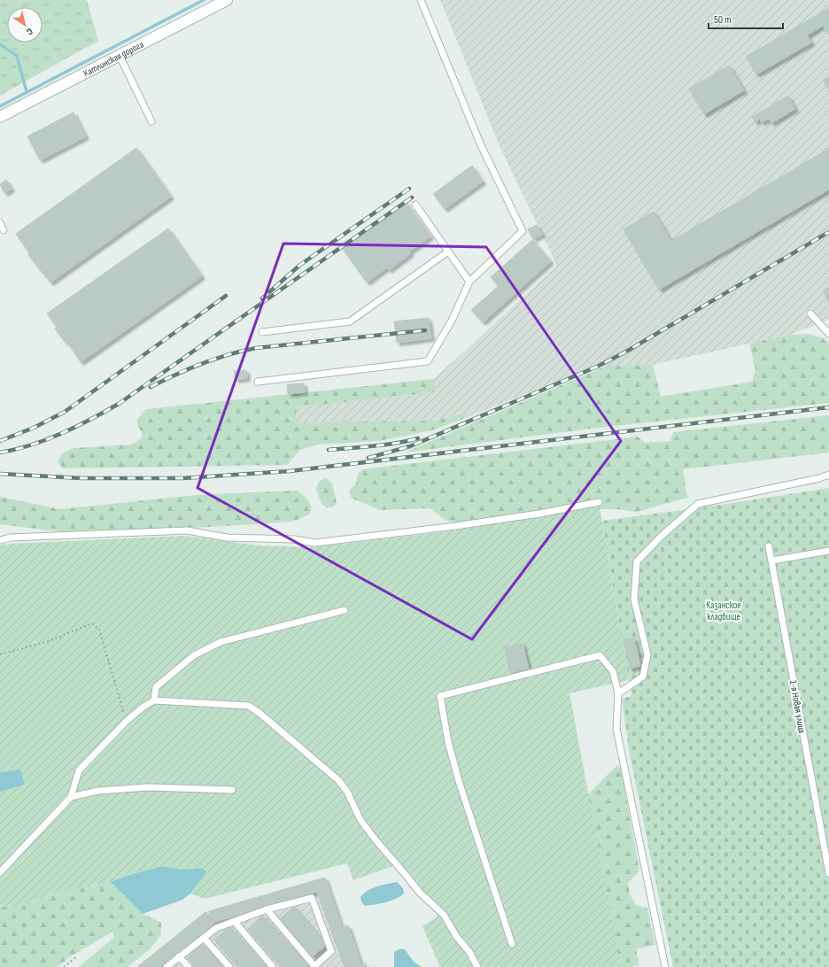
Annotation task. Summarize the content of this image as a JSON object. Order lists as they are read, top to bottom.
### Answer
{
  "streets": {
    "street": ["Катлинская дорога"],
    "lane": ["1-я Новая улица"]
  },
  "parks": ["Казанское кладбище"],
  "scale_bar": "50 m",
  "north": "bottom right"
}
